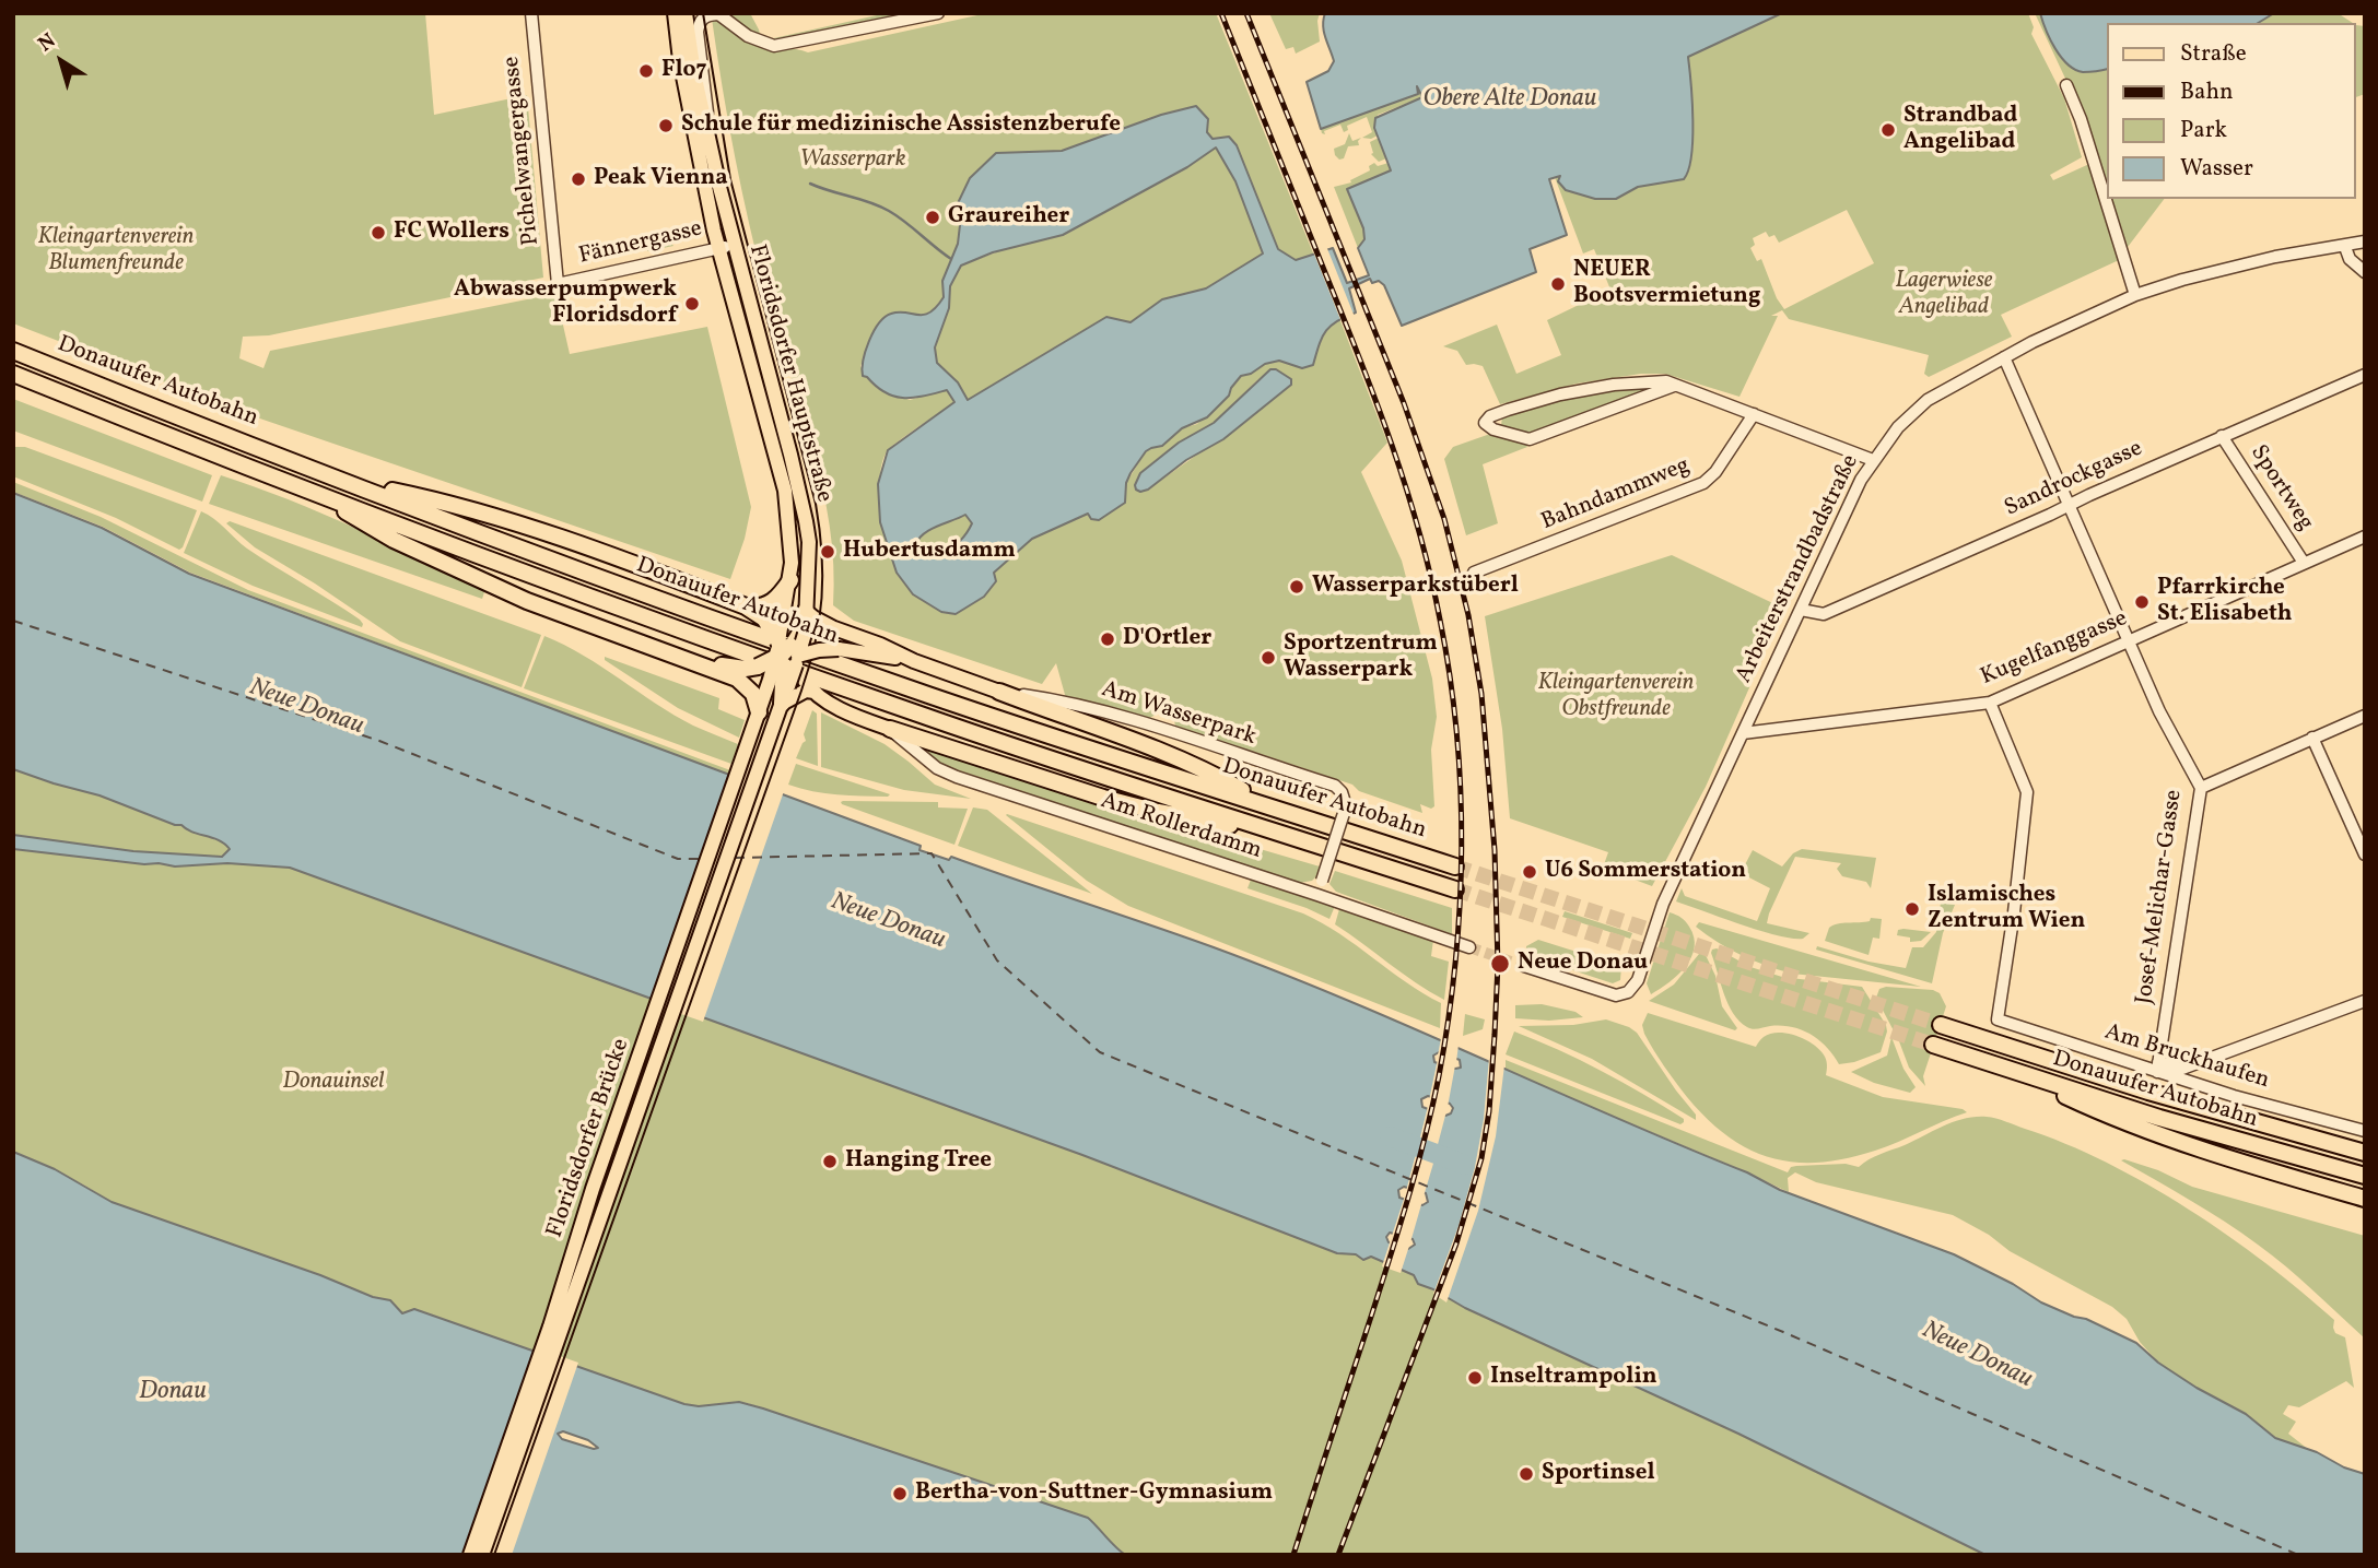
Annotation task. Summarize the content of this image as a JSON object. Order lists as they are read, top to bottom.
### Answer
{
  "streets": {
    "highway": ["Donauufer Autobahn"],
    "main road": ["Floridsdorfer Hauptstraße", "Floridsdorfer Brücke"],
    "street": [
      "Pichelwangergasse",
      "Fännergasse",
      "Sandrockgasse",
      "Sportweg",
      "Bahndammweg",
      "Arbeiterstrandbadstraße",
      "Kugelfanggasse",
      "Am Wasserpark",
      "Am Rollerdamm",
      "Josef-Melichar-Gasse",
      "Am Bruckhaufen"
    ]
  },
  "crossings": [
    ["Pichelwangergasse", "Fännergasse"],
    ["Fännergasse", "Floridsdorfer Hauptstraße"],
    ["Sandrockgasse", "Sportweg"],
    ["Sandrockgasse", "Arbeiterstrandbadstraße"],
    ["Sandrockgasse", "Josef-Melichar-Gasse"],
    ["Sportweg", "Kugelfanggasse"],
    ["Arbeiterstrandbadstraße", "Kugelfanggasse"],
    ["Arbeiterstrandbadstraße", "Josef-Melichar-Gasse"],
    ["Kugelfanggasse", "Josef-Melichar-Gasse"],
    ["Kugelfanggasse", "Am Bruckhaufen"],
    ["Am Wasserpark", "Am Rollerdamm"],
    ["Josef-Melichar-Gasse", "Am Bruckhaufen"]
  ],
  "water": ["Obere Alte Donau", "Neue Donau", "Donau"],
  "parks": [
    "Wasserpark",
    "Kleingartenverein Blumenfreunde",
    "Lagerwiese Angelibad",
    "Kleingartenverein Obstfreunde",
    "Donauinsel"
  ],
  "places": [
    "Flo7",
    "Schule für medizinische Assistenzberufe",
    "Strandbad Angelibad",
    "Peak Vienna",
    "Graureiher",
    "FC Wollers",
    "NEUER Bootsvermietung",
    "Abwasserpumpwerk Floridsdorf",
    "Hubertusdamm",
    "Wasserparkstüberl",
    "Pfarrkirche St. Elisabeth",
    "D'Ortler",
    "Sportzentrum Wasserpark",
    "U6 Sommerstation",
    "Islamisches Zentrum Wien",
    "Neue Donau",
    "Hanging Tree",
    "Inseltrampolin",
    "Sportinsel",
    "Bertha-von-Suttner-Gymnasium"
  ],
  "legend": [
    "Straße",
    "Bahn",
    "Park",
    "Wasser"
  ],
  "north": "top left"
}
